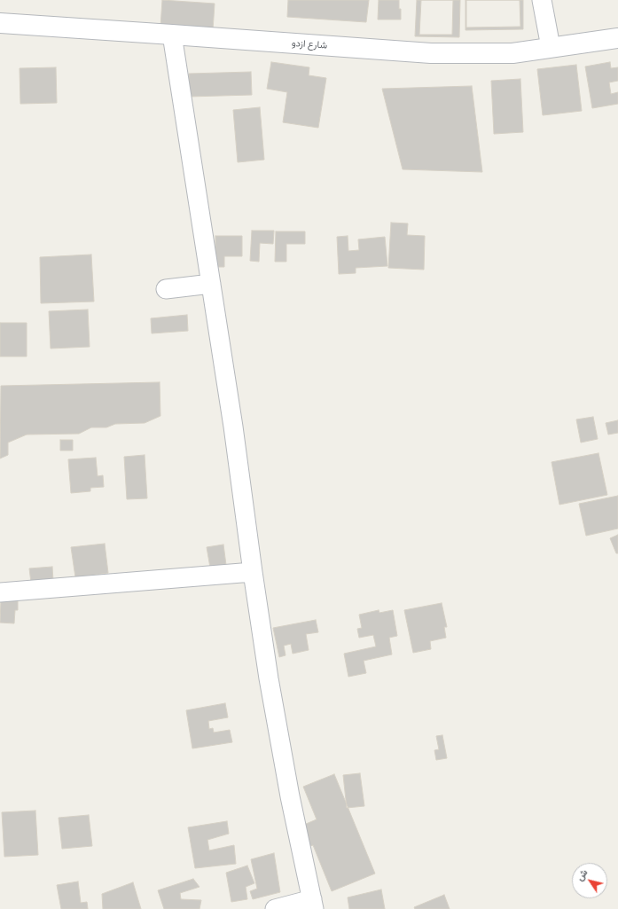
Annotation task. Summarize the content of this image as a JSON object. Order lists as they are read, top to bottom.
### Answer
{
  "streets": {
    "street": ["شارع ازدو"]
  },
  "north": "top left"
}
